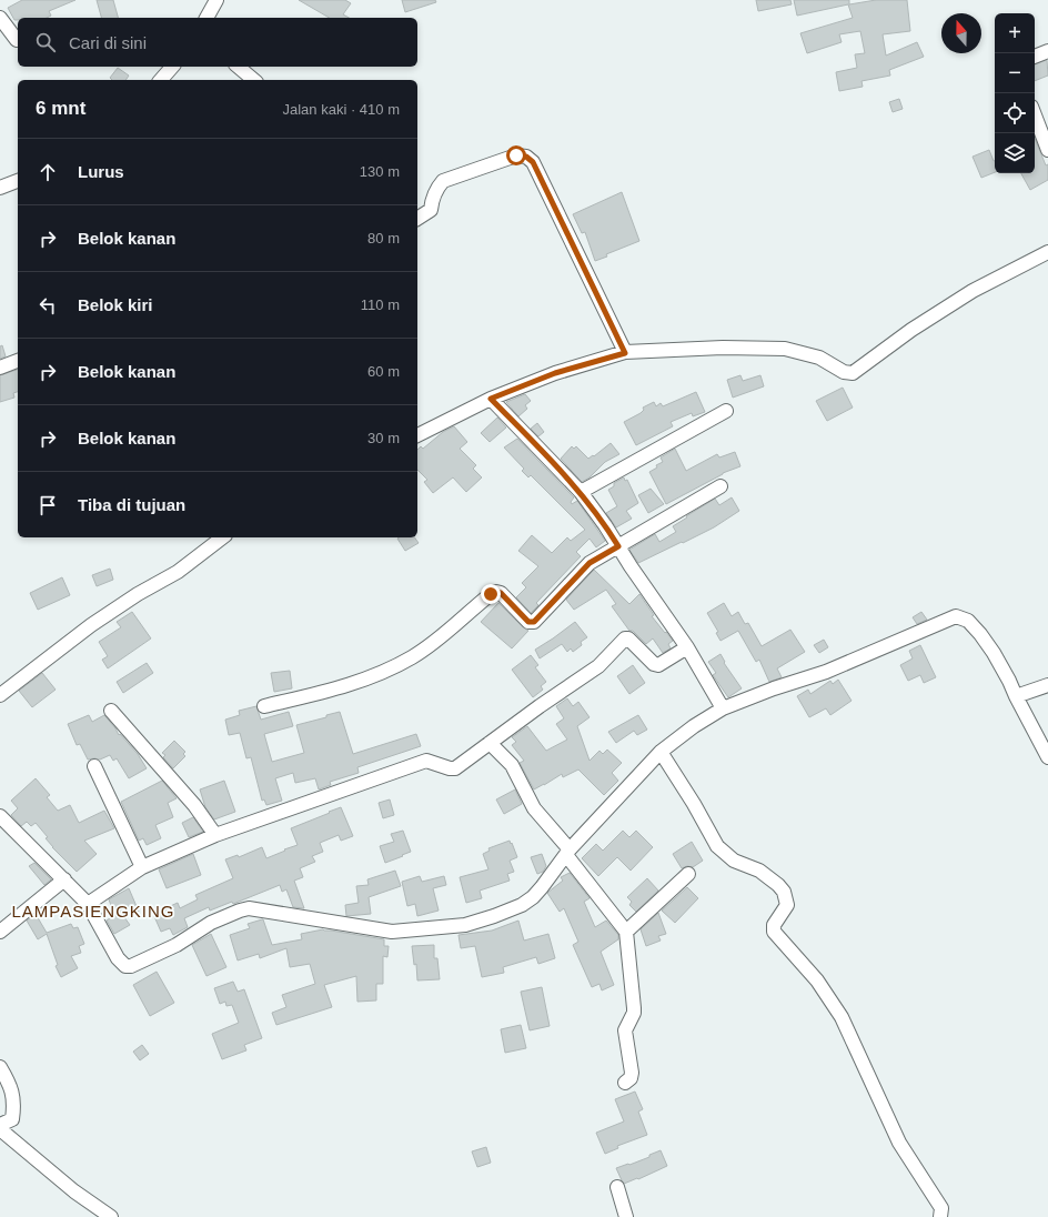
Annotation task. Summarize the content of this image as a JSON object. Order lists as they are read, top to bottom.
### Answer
{
  "districts": ["LAMPASIENGKING"],
  "north": "top",
  "page": {
    "map_buttons": ["+", "−"],
    "search": "Cari di sini",
    "heading": ["6 mnt", "Jalan kaki · 410 m"],
    "list": [
      ["Lurus", "130 m"],
      ["Belok kanan", "80 m"],
      ["Belok kiri", "110 m"],
      ["Belok kanan", "60 m"],
      ["Belok kanan", "30 m"],
      "Tiba di tujuan"
    ]
  }
}
